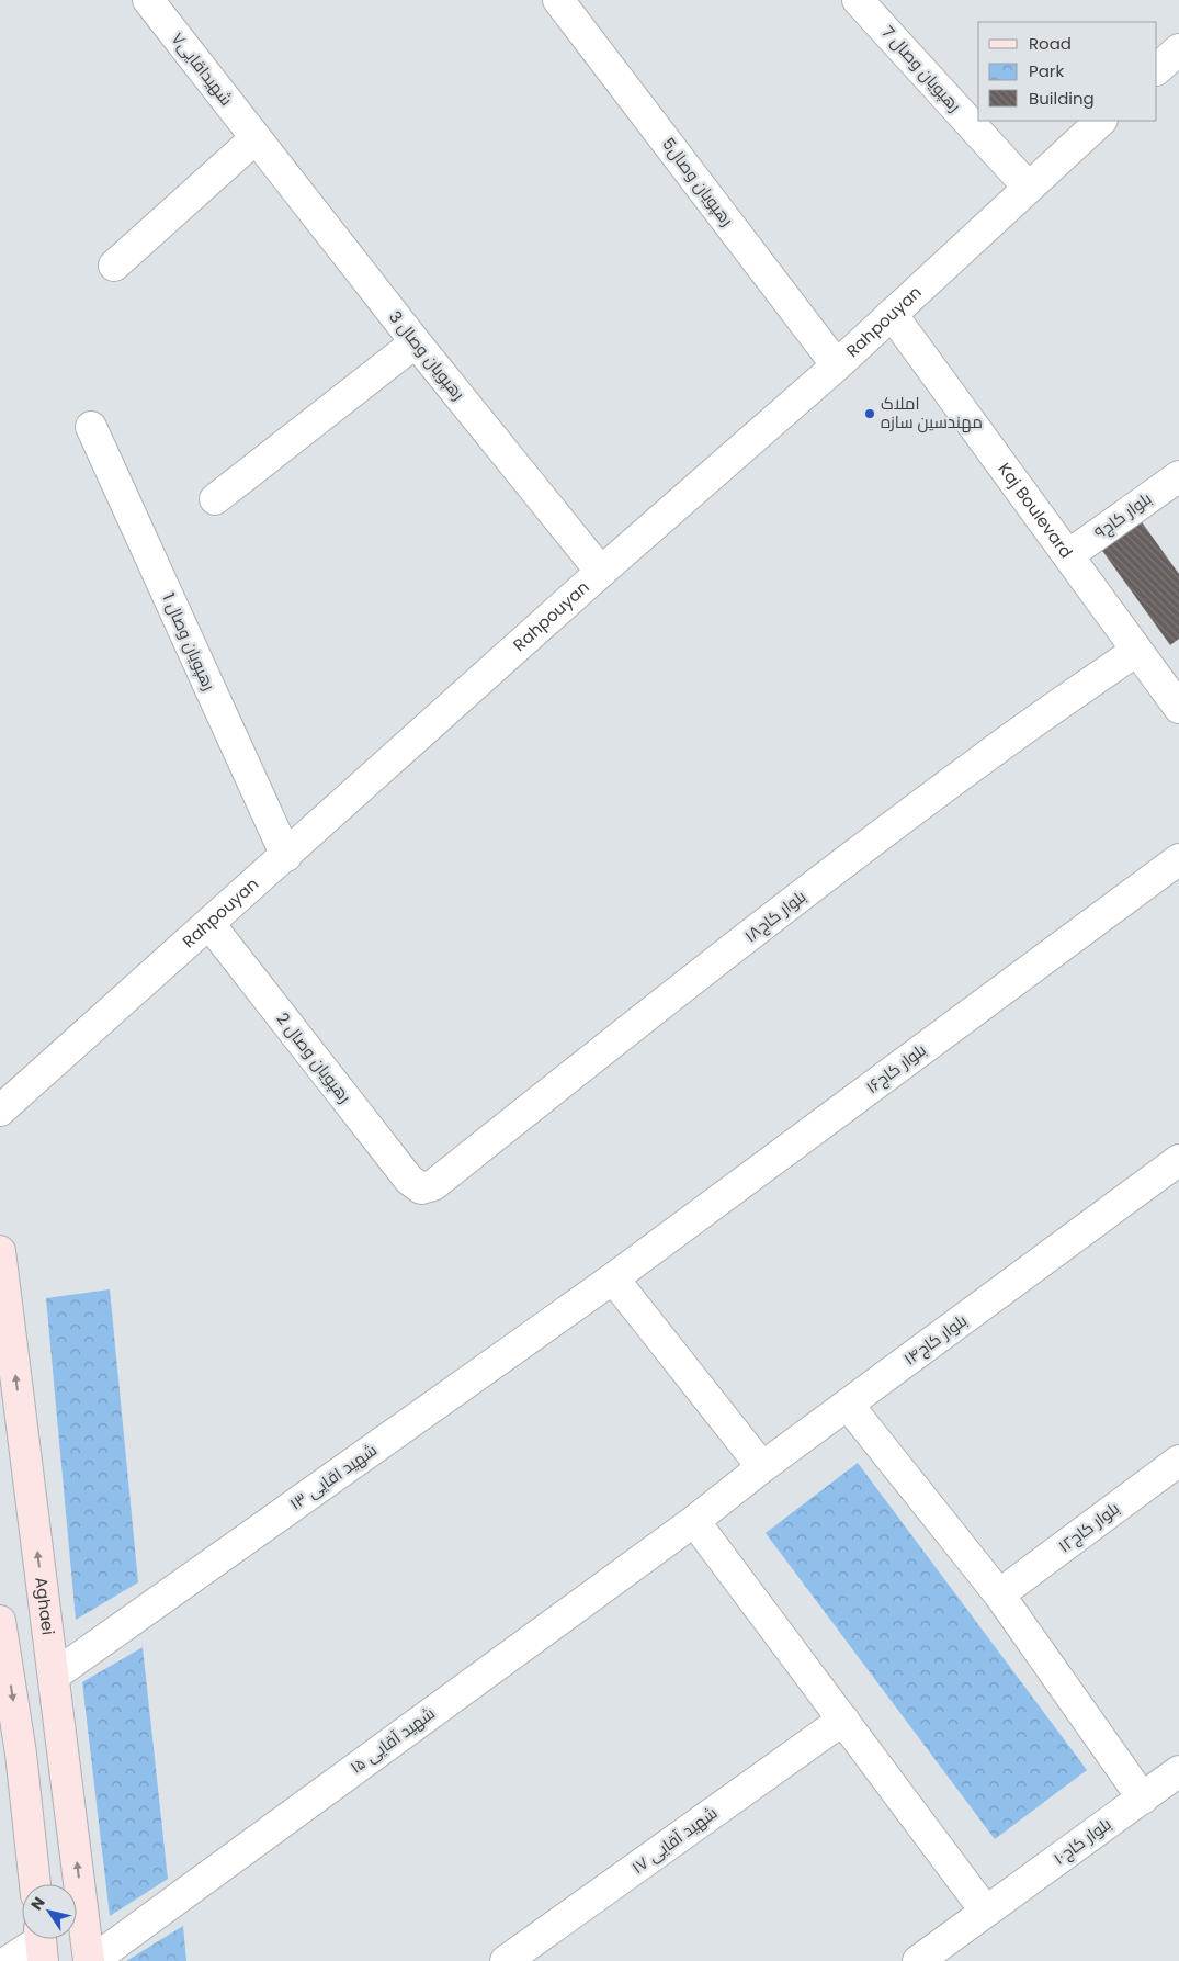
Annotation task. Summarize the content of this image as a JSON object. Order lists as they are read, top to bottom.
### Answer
{
  "streets": {
    "main road": ["Aghaei"],
    "street": [
      "شهیداقایی۷",
      "7 رهپویان وصال",
      "رهپویان وصال5",
      "Rahpouyan",
      "3 رهپویان وصال",
      "Kaj Boulevard",
      "بلوار کاج۹",
      "1 رهپویان وصال",
      "بلوار کاج۱۸",
      "2 رهپویان وصال",
      "بلوار کاج۱۶",
      "بلوار کاج۱۴",
      "شهید اقایی ۱۳",
      "بلوار کاج۱۲",
      "شهید آقایی ۱۵",
      "شهید آقایی ۱۷",
      "بلوار کاج۱۰"
    ]
  },
  "crossings": [
    ["شهیداقایی۷", "3 رهپویان وصال"],
    ["7 رهپویان وصال", "Rahpouyan"],
    ["رهپویان وصال5", "Rahpouyan"],
    ["Rahpouyan", "3 رهپویان وصال"],
    ["Rahpouyan", "Kaj Boulevard"],
    ["Rahpouyan", "1 رهپویان وصال"],
    ["Rahpouyan", "2 رهپویان وصال"],
    ["Kaj Boulevard", "بلوار کاج۹"],
    ["Kaj Boulevard", "بلوار کاج۱۸"],
    ["بلوار کاج۱۸", "2 رهپویان وصال"],
    ["بلوار کاج۱۶", "شهید اقایی ۱۳"],
    ["بلوار کاج۱۴", "شهید آقایی ۱۵"],
    ["شهید اقایی ۱۳", "Aghaei"],
    ["Aghaei", "شهید آقایی ۱۵"]
  ],
  "places": ["املاک مهندسین سازه"],
  "legend": ["Road", "Park", "Building"],
  "north": "top left"
}
